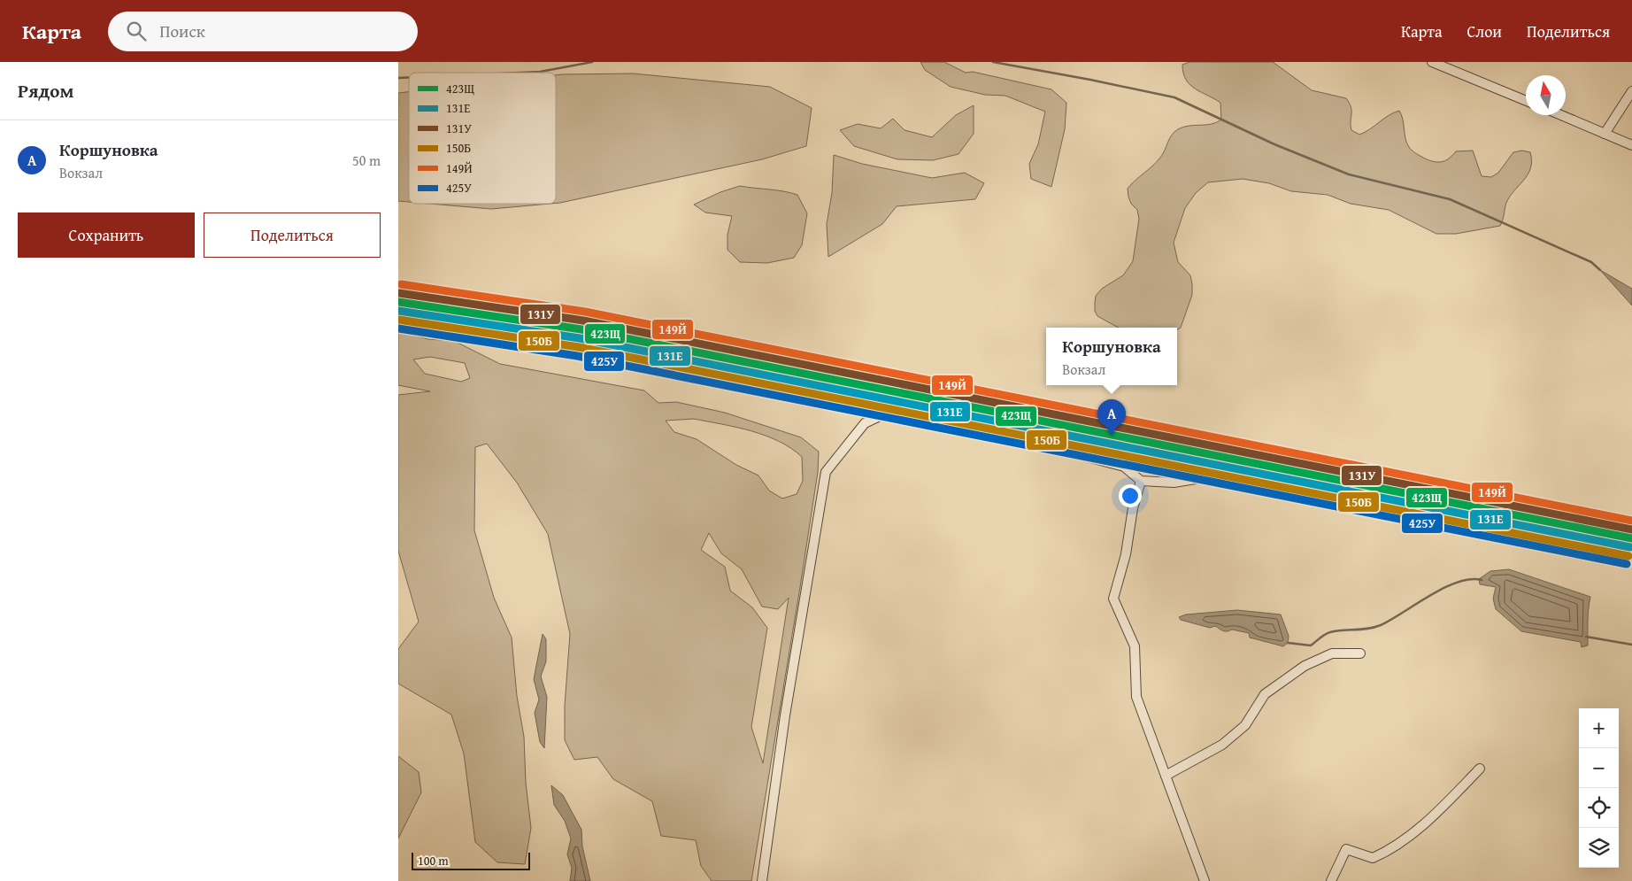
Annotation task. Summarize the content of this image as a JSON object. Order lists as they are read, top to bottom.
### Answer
{
  "lines": [
    "transit line 149Й",
    "transit line 131У",
    "transit line 423Щ",
    "transit line 131Е",
    "transit line 150Б",
    "transit line 425У"
  ],
  "legend": [
    "423Щ",
    "131Е",
    "131У",
    "150Б",
    "149Й",
    "425У"
  ],
  "scale_bar": "100 m",
  "north": "top",
  "page": {
    "header": "Карта",
    "search": "Поиск",
    "nav": ["Карта", "Слои", "Поделиться"],
    "heading": "Рядом",
    "list": [
      {
        "mark": "A",
        "name": "Коршуновка",
        "note": "Вокзал",
        "value": "50 m"
      }
    ],
    "buttons": ["Сохранить", "Поделиться"],
    "popup": ["Коршуновка", "Вокзал"],
    "pins": "A",
    "map_buttons": ["+", "−"],
    "scale": "100 m"
  }
}
